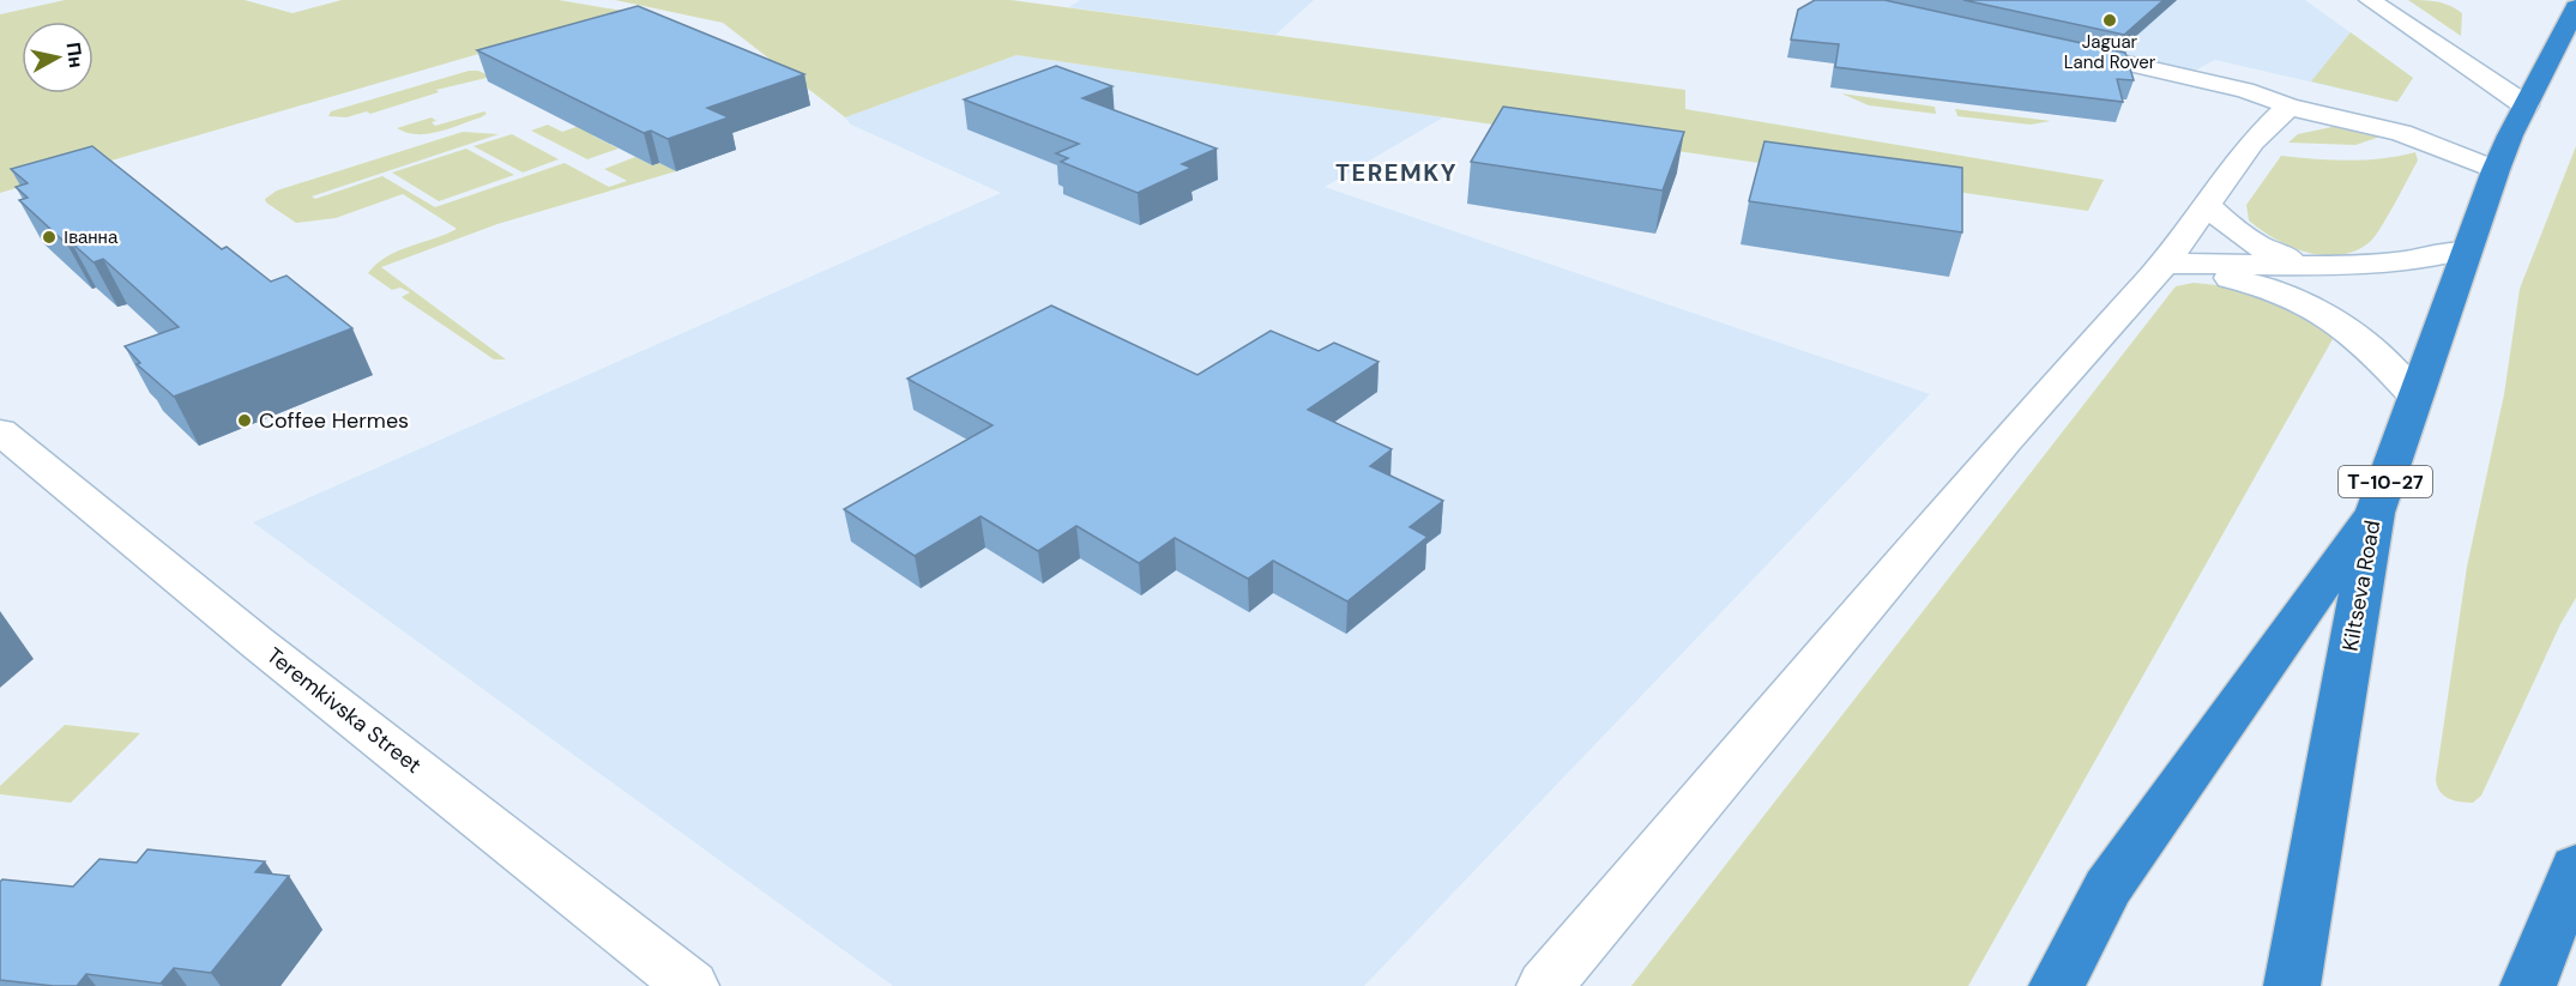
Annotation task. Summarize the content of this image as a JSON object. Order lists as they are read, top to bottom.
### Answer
{
  "streets": {
    "highway": ["Т-10-27", "Kiltseva Road"],
    "street": ["Teremkivska Street"]
  },
  "districts": ["TEREMKY"],
  "places": ["Jaguar Land Rover", "Іванна", "Coffee Hermes"],
  "north": "right"
}
